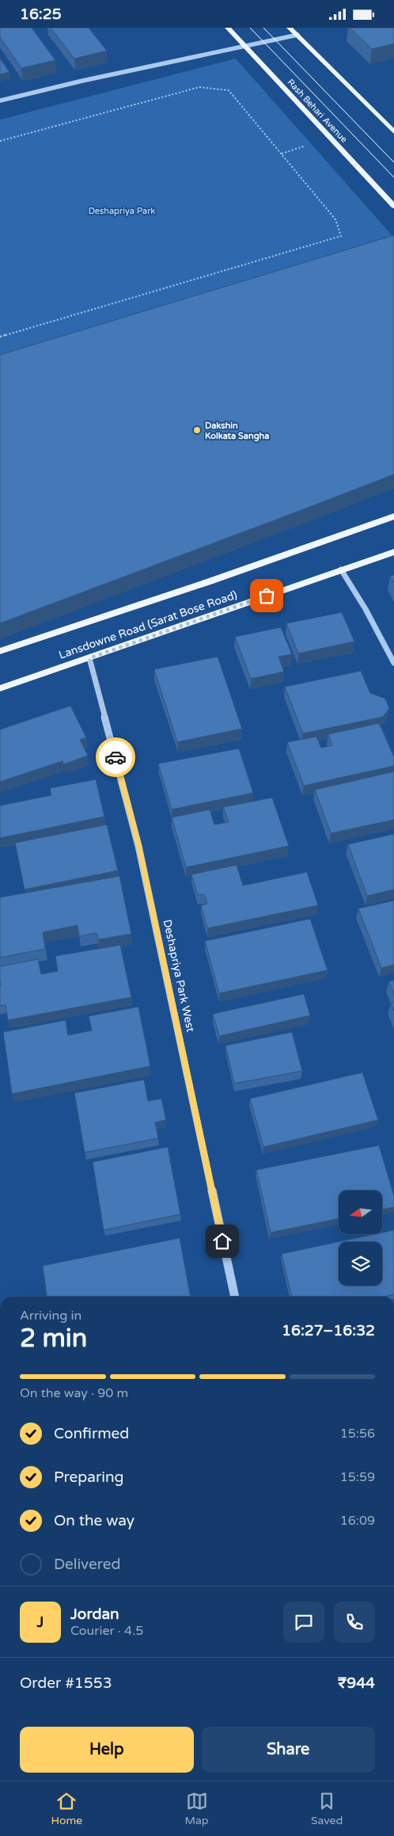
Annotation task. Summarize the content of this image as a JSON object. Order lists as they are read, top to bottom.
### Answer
{
  "streets": {
    "main road": ["Rash Behari Avenue", "Lansdowne Road (Sarat Bose Road)"],
    "street": ["Deshapriya Park West"]
  },
  "crossings": [
    ["Lansdowne Road (Sarat Bose Road)", "Deshapriya Park West"]
  ],
  "parks": ["Deshapriya Park"],
  "places": ["Dakshin Kolkata Sangha"],
  "north": "left",
  "page": {
    "status": "16:25",
    "heading": ["2 min", "Arriving in", "16:27–16:32"],
    "panel": [
      "Jordan",
      "Courier · 4.5",
      "Order #1553",
      "₹944"
    ],
    "bar": "On the way · 90 m",
    "list": [
      ["Confirmed", "15:56"],
      ["Preparing", "15:59"],
      ["On the way", "16:09"],
      "Delivered"
    ],
    "round": "J",
    "buttons": ["Help", "Share"],
    "tabs": ["Home", "Map", "Saved"]
  }
}
